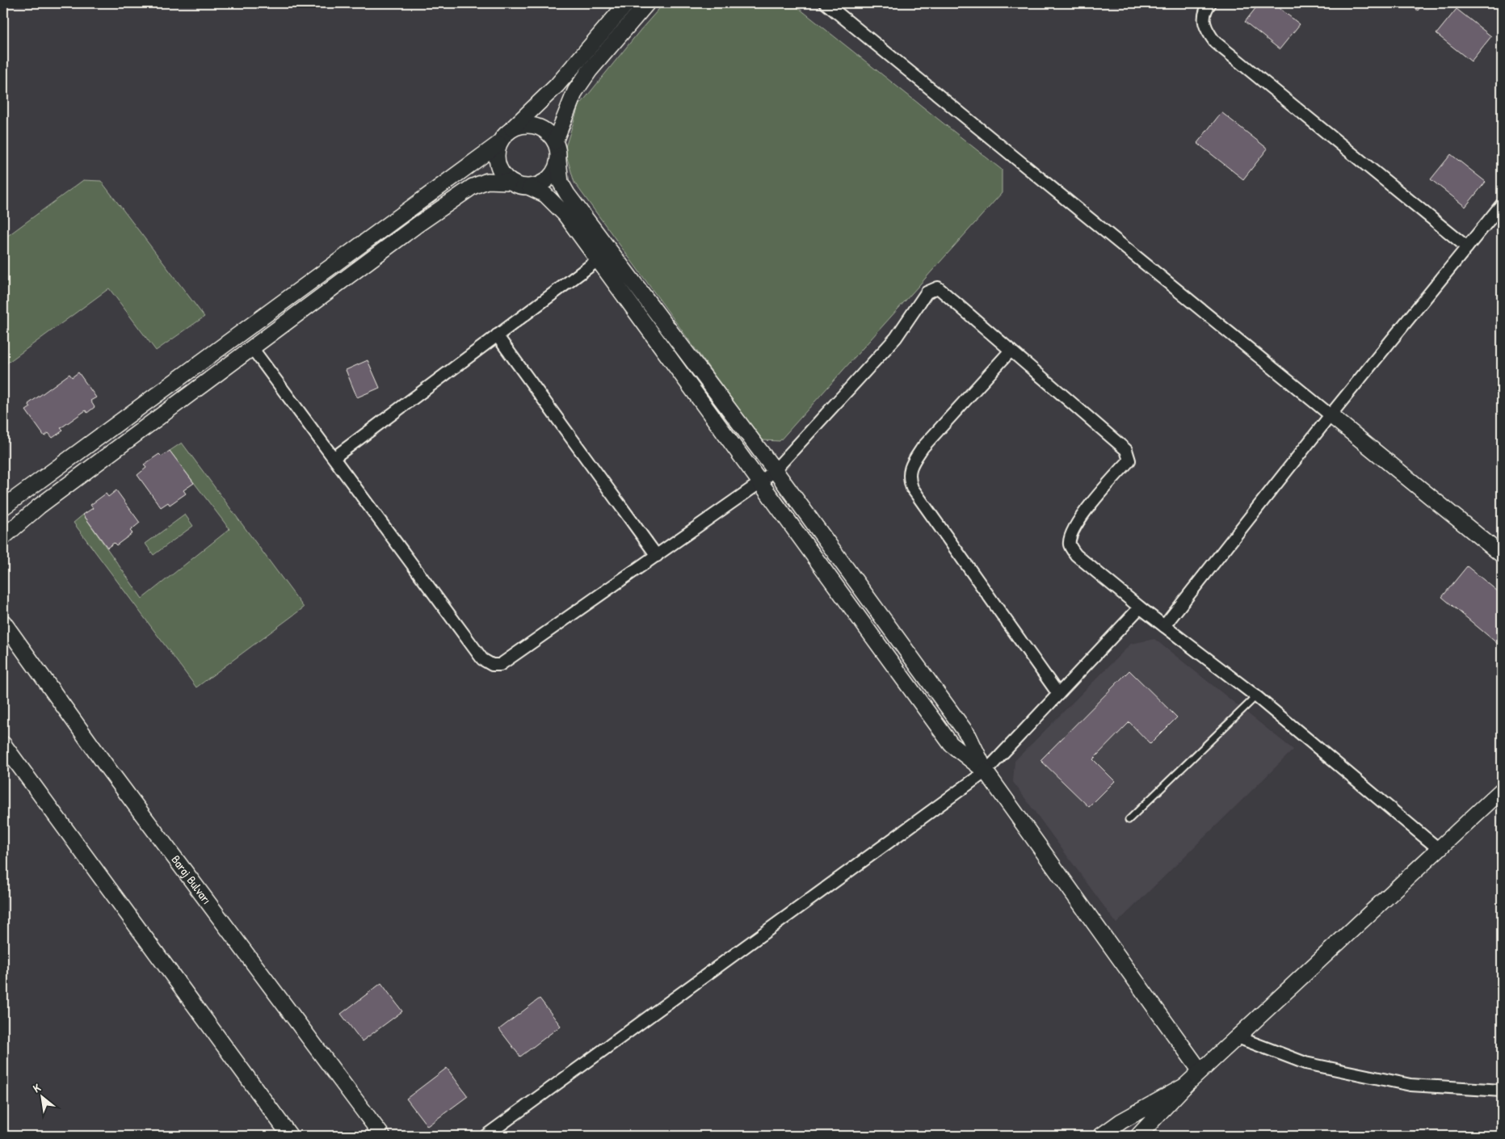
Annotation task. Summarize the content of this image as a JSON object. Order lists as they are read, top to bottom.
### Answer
{
  "streets": {
    "street": ["Baraj Bulvarı"]
  },
  "north": "top left"
}
